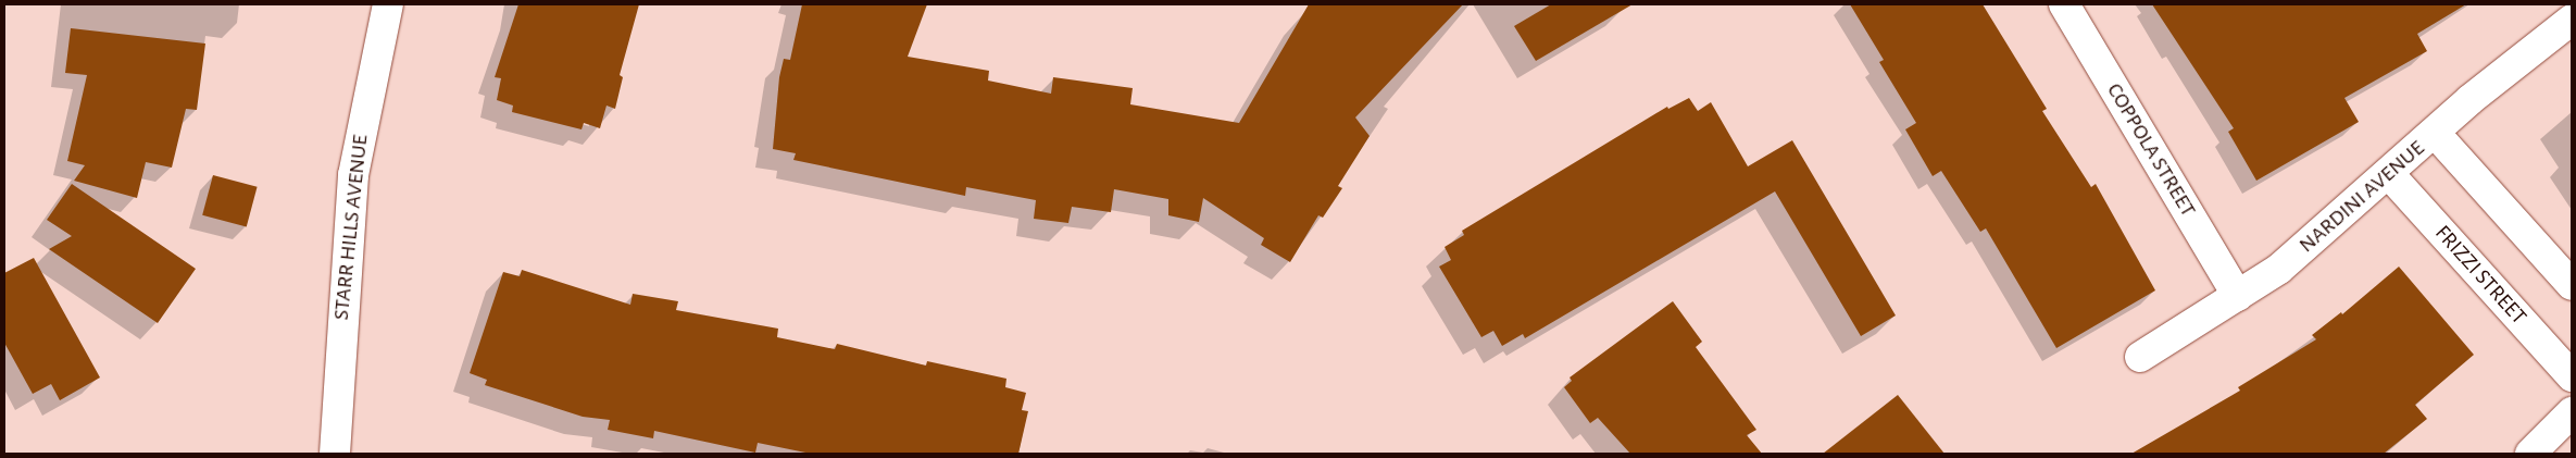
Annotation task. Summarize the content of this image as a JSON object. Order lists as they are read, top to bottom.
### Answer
{
  "streets": {
    "street": [
      "COPPOLA STREET",
      "NARDINI AVENUE",
      "STARR HILLS AVENUE",
      "FRIZZI STREET"
    ]
  },
  "crossings": [
    ["COPPOLA STREET", "NARDINI AVENUE"],
    ["NARDINI AVENUE", "FRIZZI STREET"]
  ]
}
